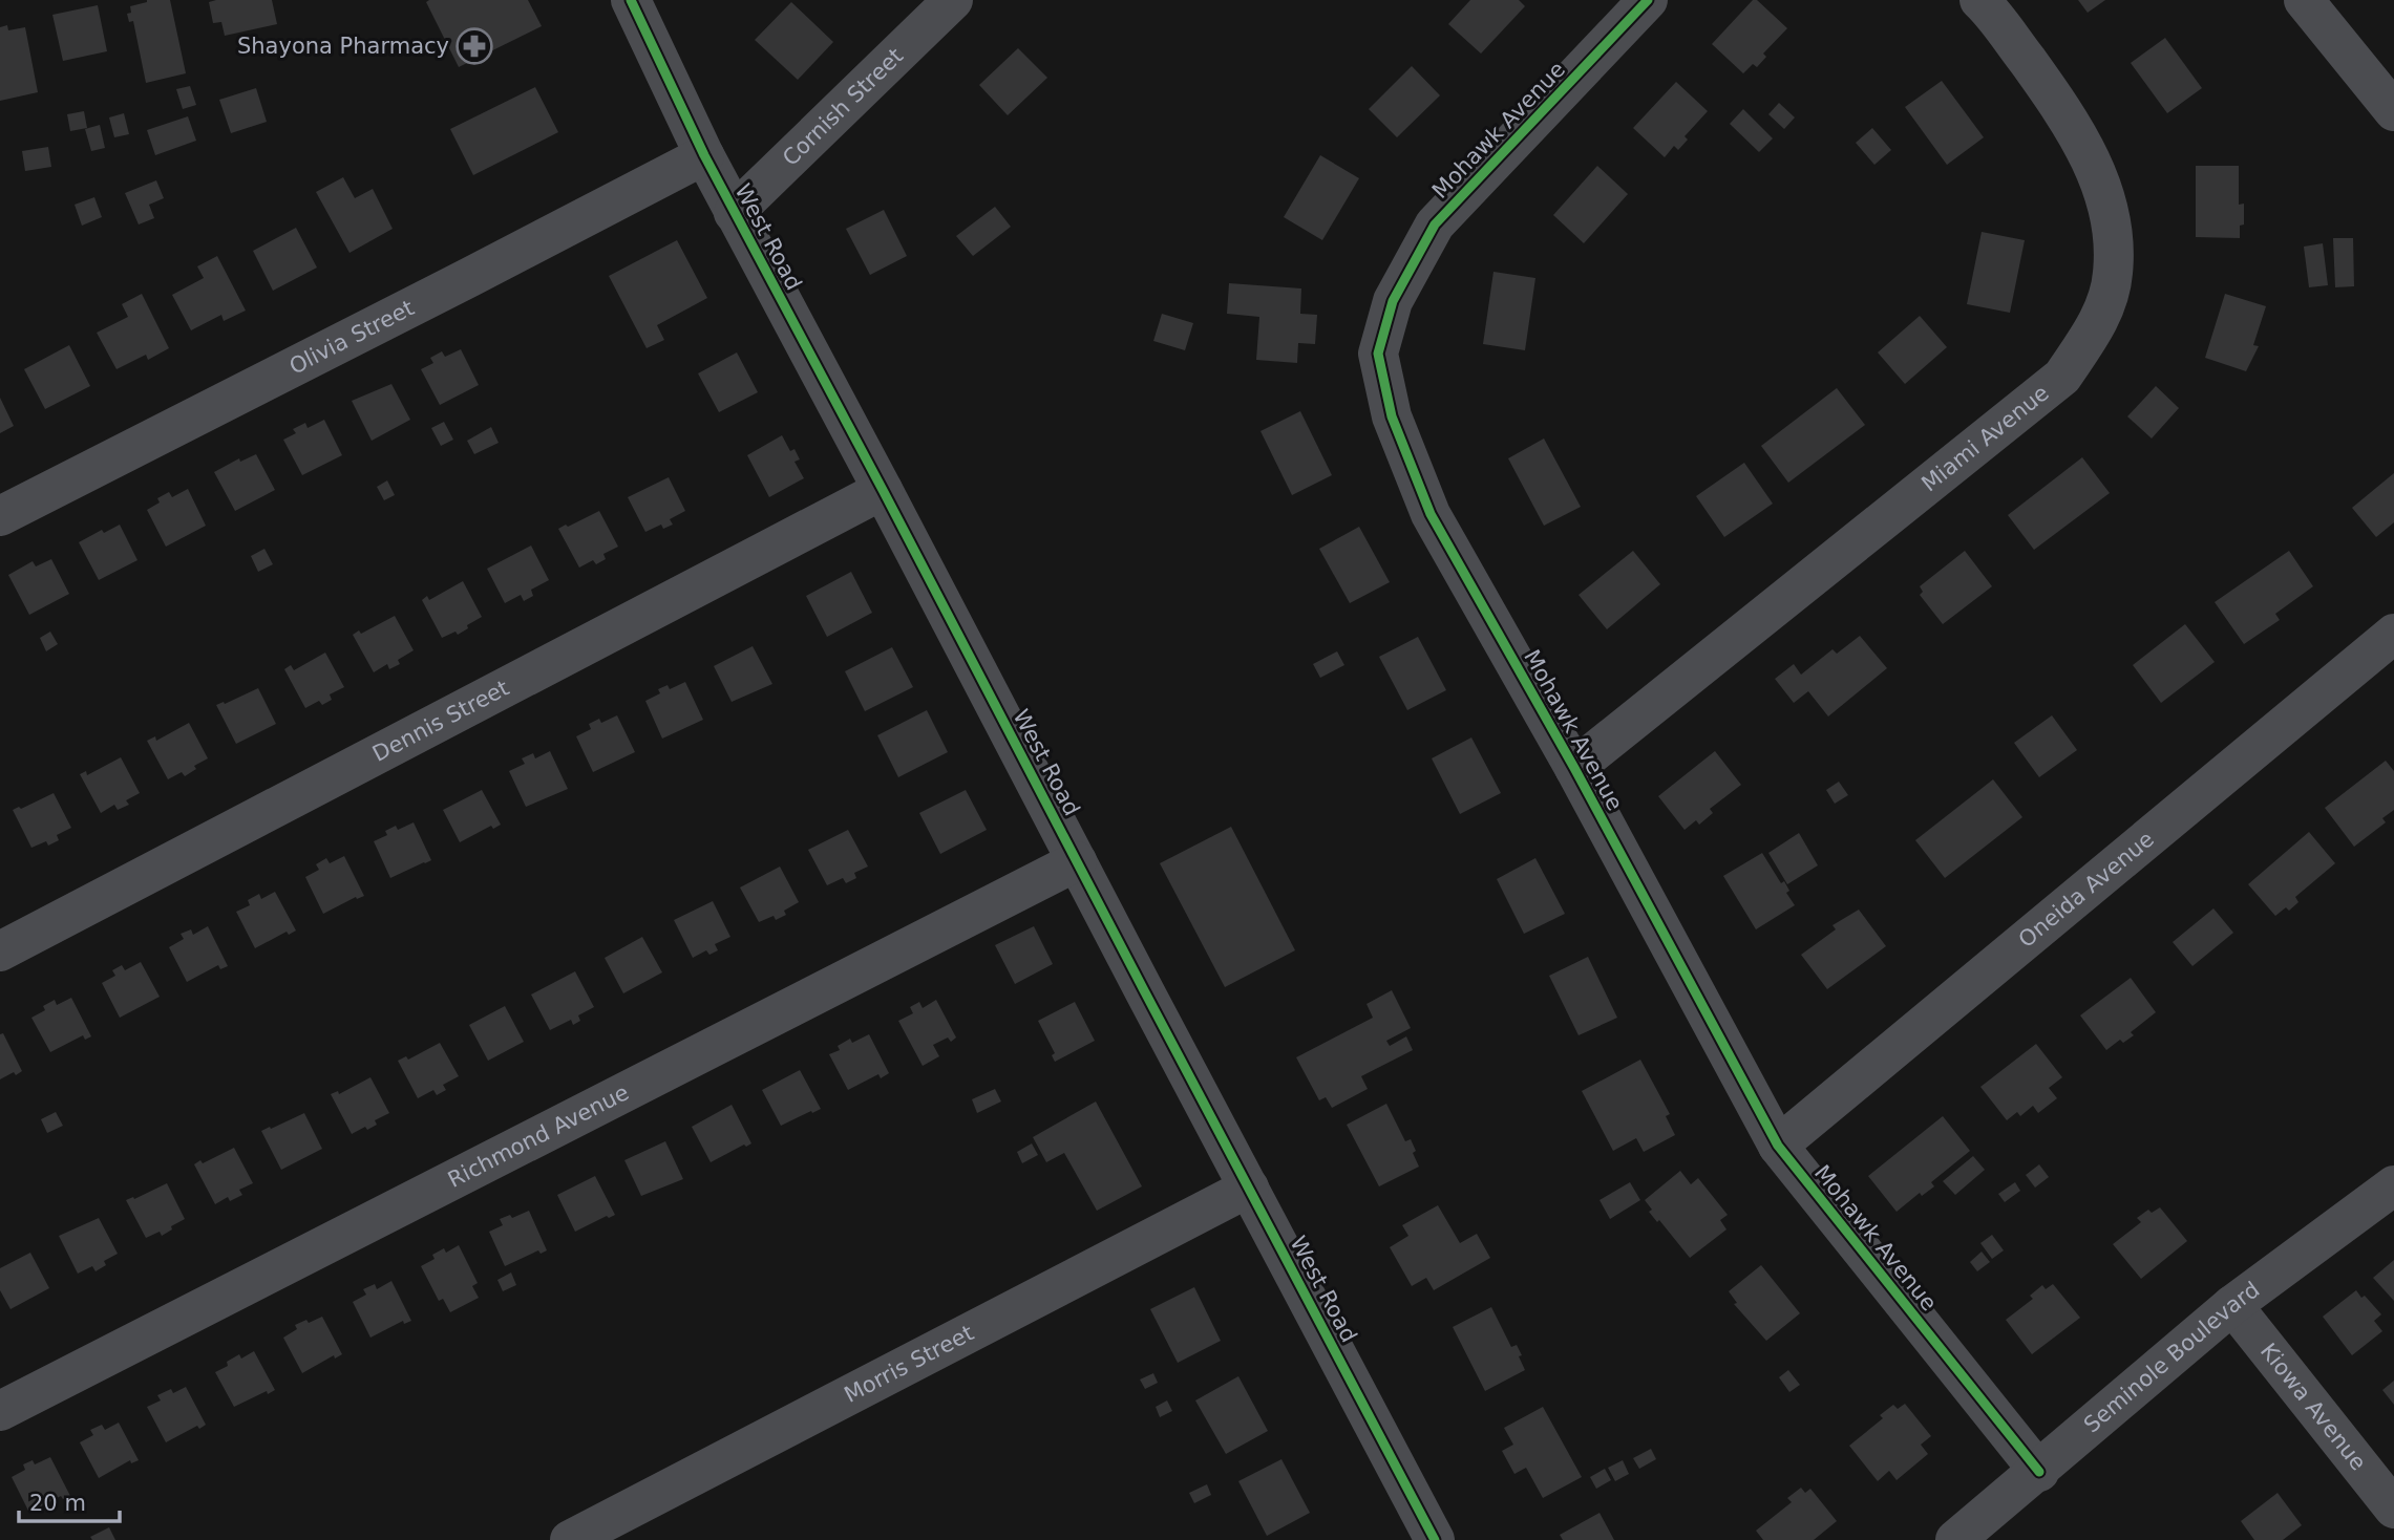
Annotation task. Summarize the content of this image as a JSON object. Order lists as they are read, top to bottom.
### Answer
{
  "streets": {
    "street": [
      "Cornish Street",
      "Mohawk Avenue",
      "West Road",
      "Olivia Street",
      "Miami Avenue",
      "Dennis Street",
      "Oneida Avenue",
      "Richmond Avenue",
      "Seminole Boulevard",
      "Morris Street",
      "Kiowa Avenue"
    ]
  },
  "crossings": [
    ["Cornish Street", "West Road"],
    ["Mohawk Avenue", "Miami Avenue"],
    ["Mohawk Avenue", "Oneida Avenue"],
    ["Mohawk Avenue", "Seminole Boulevard"],
    ["West Road", "Olivia Street"],
    ["West Road", "Dennis Street"],
    ["West Road", "Richmond Avenue"],
    ["West Road", "Morris Street"],
    ["Seminole Boulevard", "Kiowa Avenue"]
  ],
  "places": {
    "pharmacy": ["Shayona Pharmacy"]
  },
  "scale_bar": "20 m"
}
